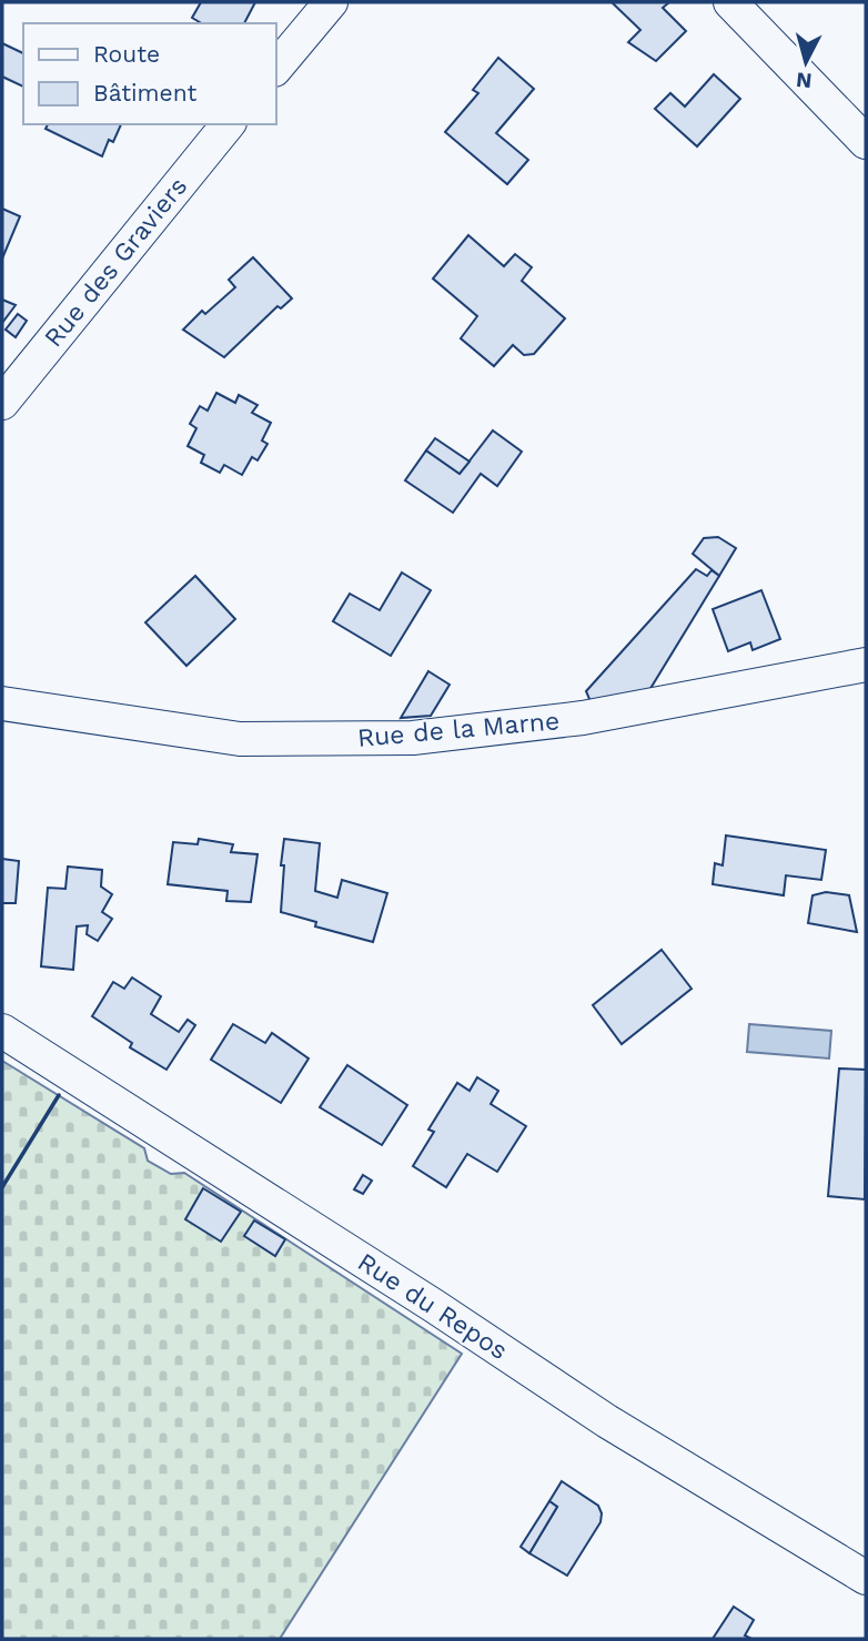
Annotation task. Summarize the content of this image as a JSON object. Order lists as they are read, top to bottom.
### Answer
{
  "streets": {
    "street": ["Rue des Graviers", "Rue de la Marne", "Rue du Repos"]
  },
  "legend": ["Route", "Bâtiment"],
  "north": "bottom"
}
